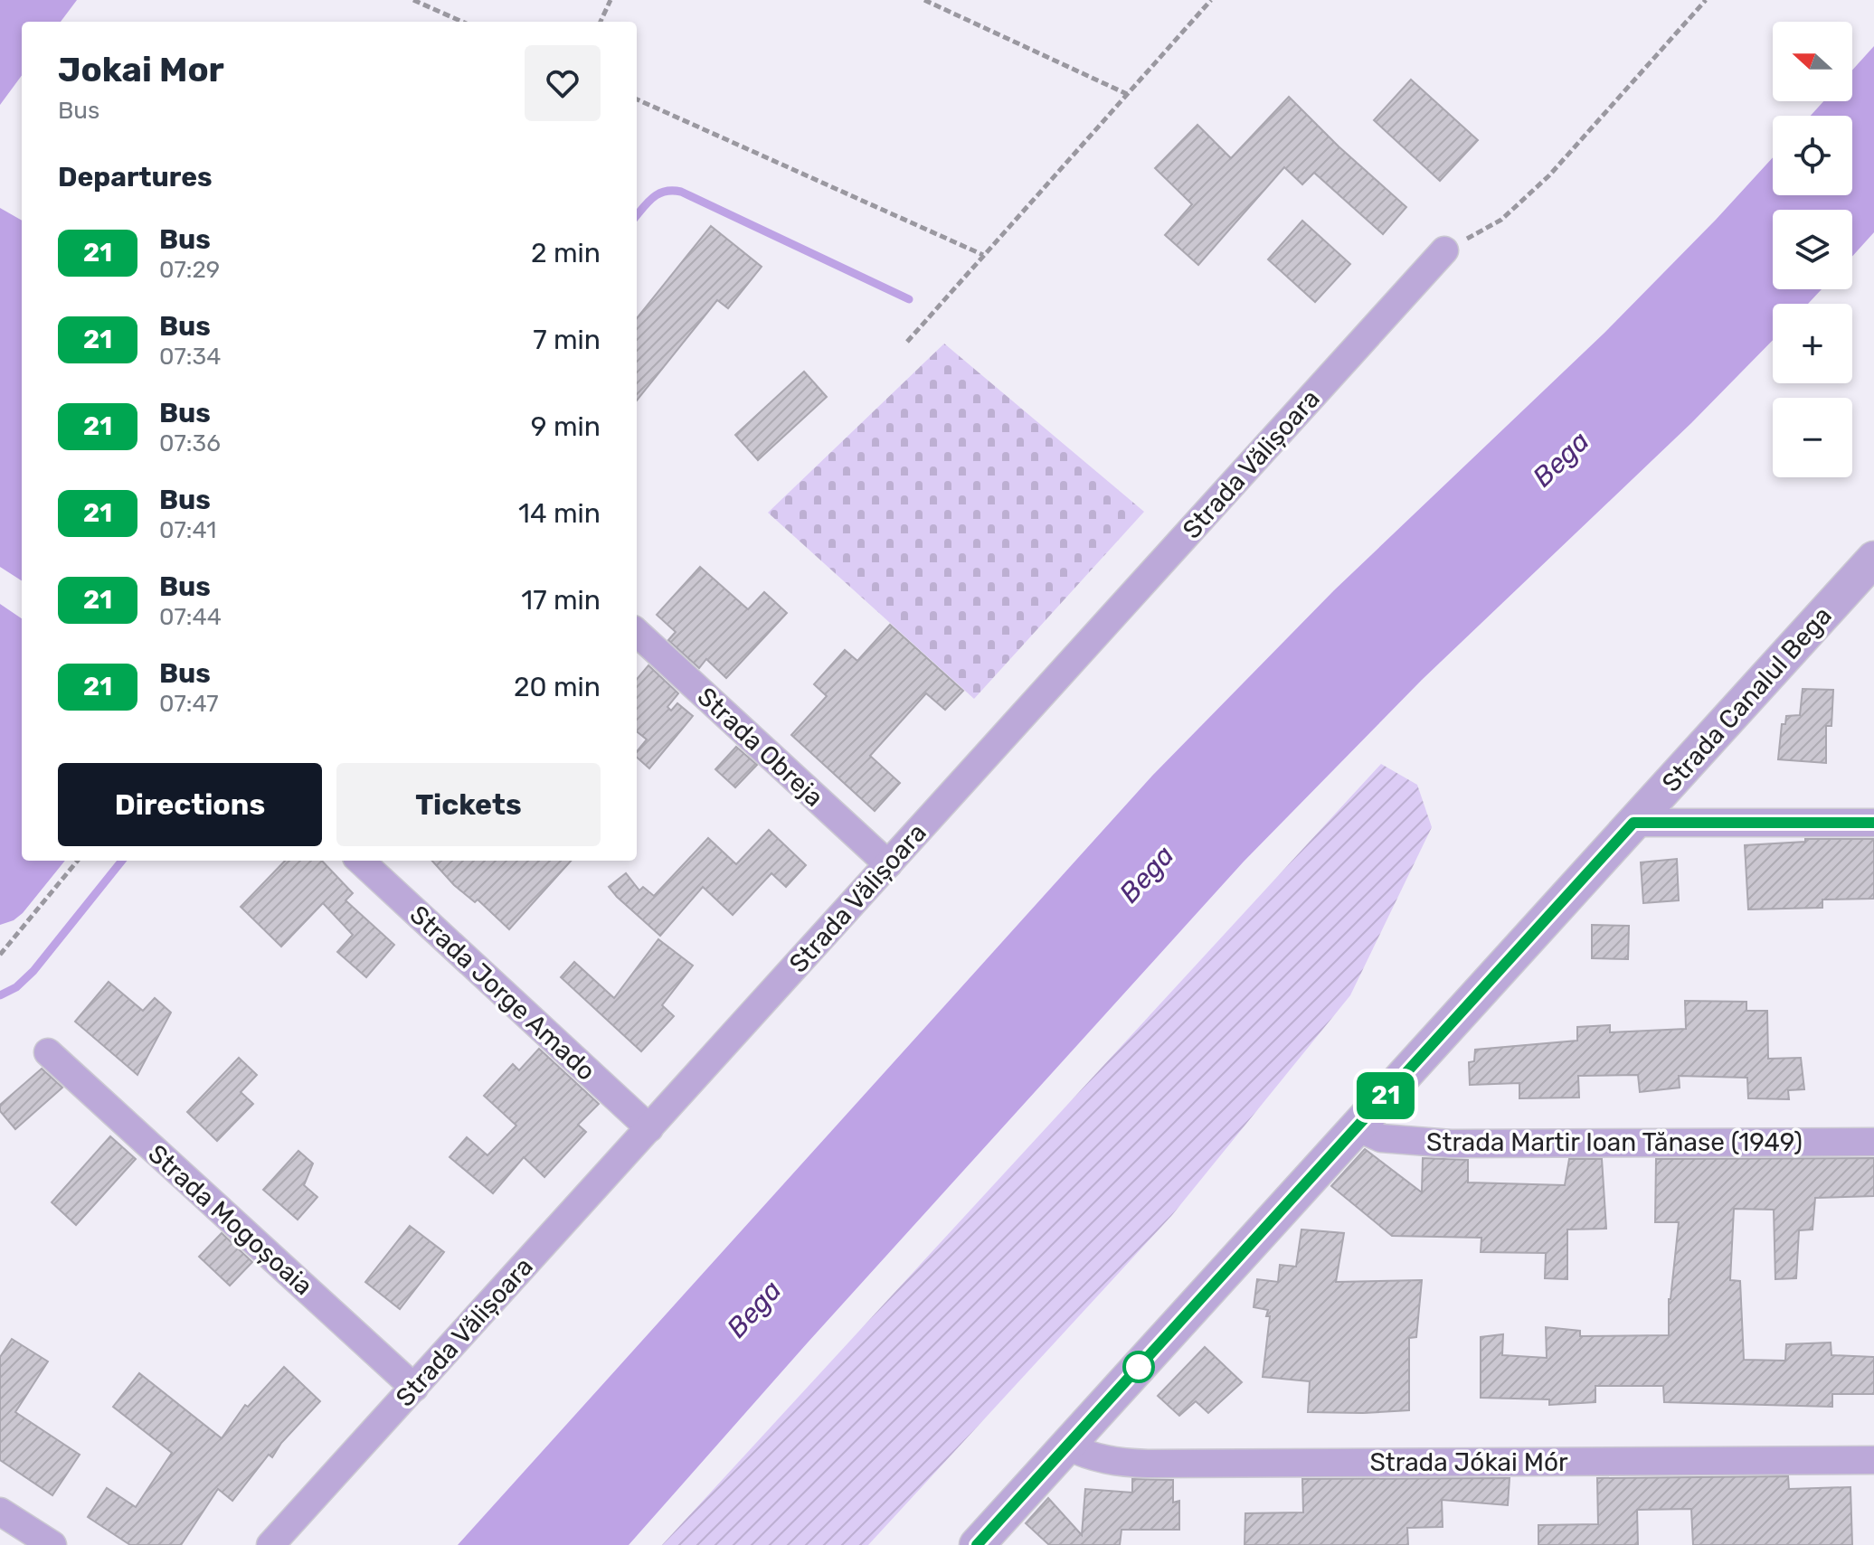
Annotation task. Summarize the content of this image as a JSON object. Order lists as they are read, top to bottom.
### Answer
{
  "streets": {
    "street": [
      "Strada Vălișoara",
      "Strada Canalul Bega",
      "Strada Obreja",
      "Strada Jorge Amado",
      "Strada Martir Ioan Tănase (1949)",
      "Strada Mogoșoaia",
      "Strada Jókai Mór"
    ]
  },
  "crossings": [
    ["Strada Vălișoara", "Strada Obreja"],
    ["Strada Vălișoara", "Strada Jorge Amado"],
    ["Strada Vălișoara", "Strada Mogoșoaia"],
    ["Strada Canalul Bega", "Strada Martir Ioan Tănase (1949)"],
    ["Strada Canalul Bega", "Strada Jókai Mór"]
  ],
  "water": ["Bega"],
  "lines": ["bus line 21"],
  "north": "left",
  "page": {
    "on_map": "21",
    "map_buttons": ["+", "−"],
    "heading": [
      ["Jokai Mor", "Bus"],
      "Departures"
    ],
    "list": [
      {
        "mark": "21",
        "name": "Bus",
        "note": "07:29",
        "value": "2 min"
      },
      {
        "mark": "21",
        "name": "Bus",
        "note": "07:34",
        "value": "7 min"
      },
      {
        "mark": "21",
        "name": "Bus",
        "note": "07:36",
        "value": "9 min"
      },
      {
        "mark": "21",
        "name": "Bus",
        "note": "07:41",
        "value": "14 min"
      },
      {
        "mark": "21",
        "name": "Bus",
        "note": "07:44",
        "value": "17 min"
      },
      {
        "mark": "21",
        "name": "Bus",
        "note": "07:47",
        "value": "20 min"
      }
    ],
    "buttons": ["Directions", "Tickets"]
  }
}
